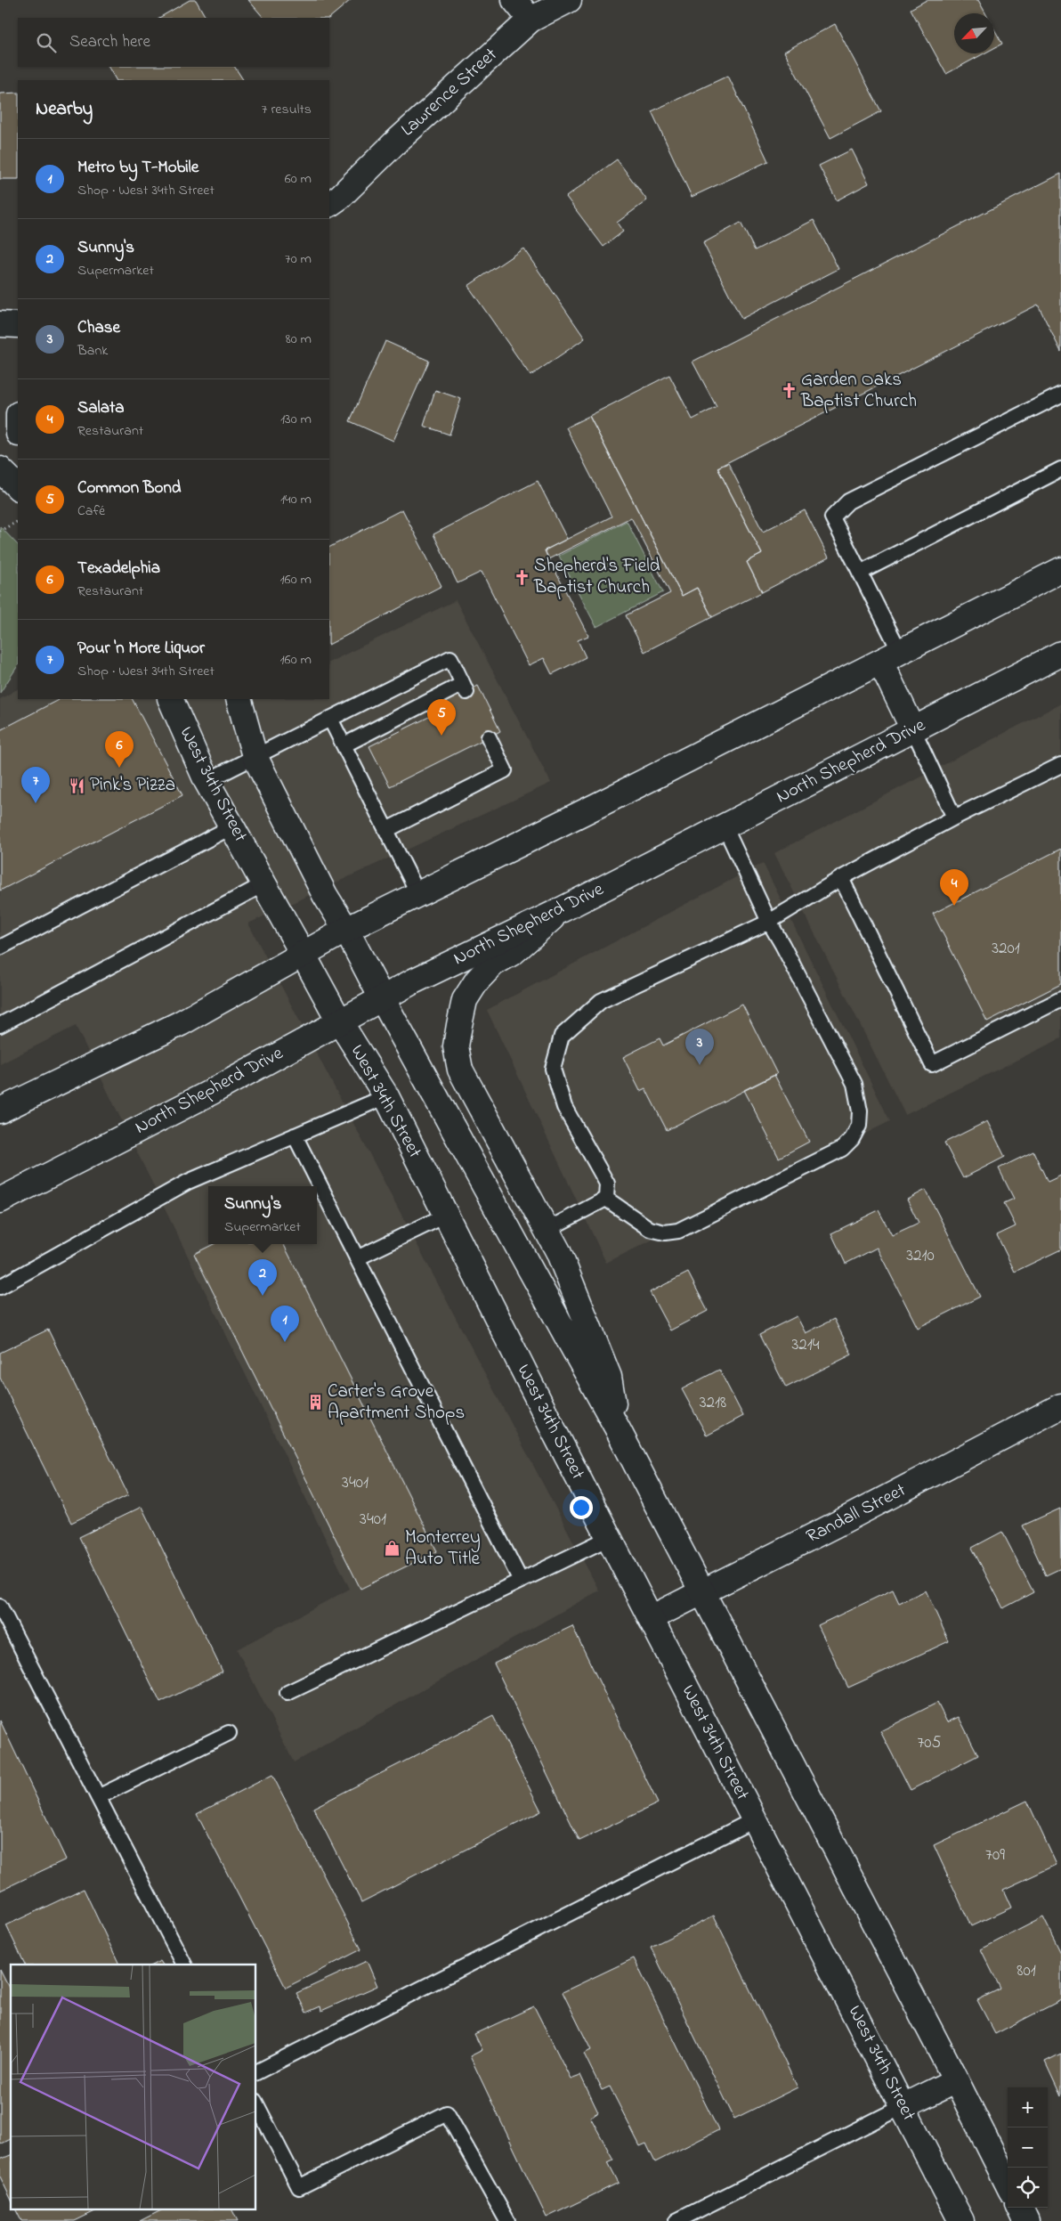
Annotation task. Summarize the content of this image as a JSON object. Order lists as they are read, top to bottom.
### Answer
{
  "streets": {
    "main road": [
      "Lawrence Street",
      "North Shepherd Drive",
      "West 34th Street",
      "Randall Street"
    ]
  },
  "crossings": [
    ["North Shepherd Drive", "West 34th Street"],
    ["West 34th Street", "Randall Street"]
  ],
  "places": {
    "church": ["Garden Oaks Baptist Church", "Shepherd's Field Baptist Church"],
    "restaurant": ["Pink's Pizza"],
    "building": ["Carter's Grove Apartment Shops"],
    "shop": ["Monterrey Auto Title"]
  },
  "house_numbers": [
    "3201",
    "3210",
    "3214",
    "3218",
    "3401",
    "3401",
    "705",
    "709",
    "801"
  ],
  "north": "bottom left",
  "page": {
    "search": "Search here",
    "heading": ["Nearby", "7 results"],
    "list": [
      {
        "mark": "1",
        "name": "Metro by T-Mobile",
        "note": "Shop · West 34th Street",
        "value": "60 m"
      },
      {
        "mark": "2",
        "name": "Sunny's",
        "note": "Supermarket",
        "value": "70 m"
      },
      {
        "mark": "3",
        "name": "Chase",
        "note": "Bank",
        "value": "80 m"
      },
      {
        "mark": "4",
        "name": "Salata",
        "note": "Restaurant",
        "value": "130 m"
      },
      {
        "mark": "5",
        "name": "Common Bond",
        "note": "Café",
        "value": "140 m"
      },
      {
        "mark": "6",
        "name": "Texadelphia",
        "note": "Restaurant",
        "value": "160 m"
      },
      {
        "mark": "7",
        "name": "Pour 'n More Liquor",
        "note": "Shop · West 34th Street",
        "value": "160 m"
      }
    ],
    "pins": [
      "5",
      "6",
      "7",
      "4",
      "3",
      "2",
      "1"
    ],
    "popup": ["Sunny's", "Supermarket"],
    "map_buttons": ["+", "−"]
  }
}
